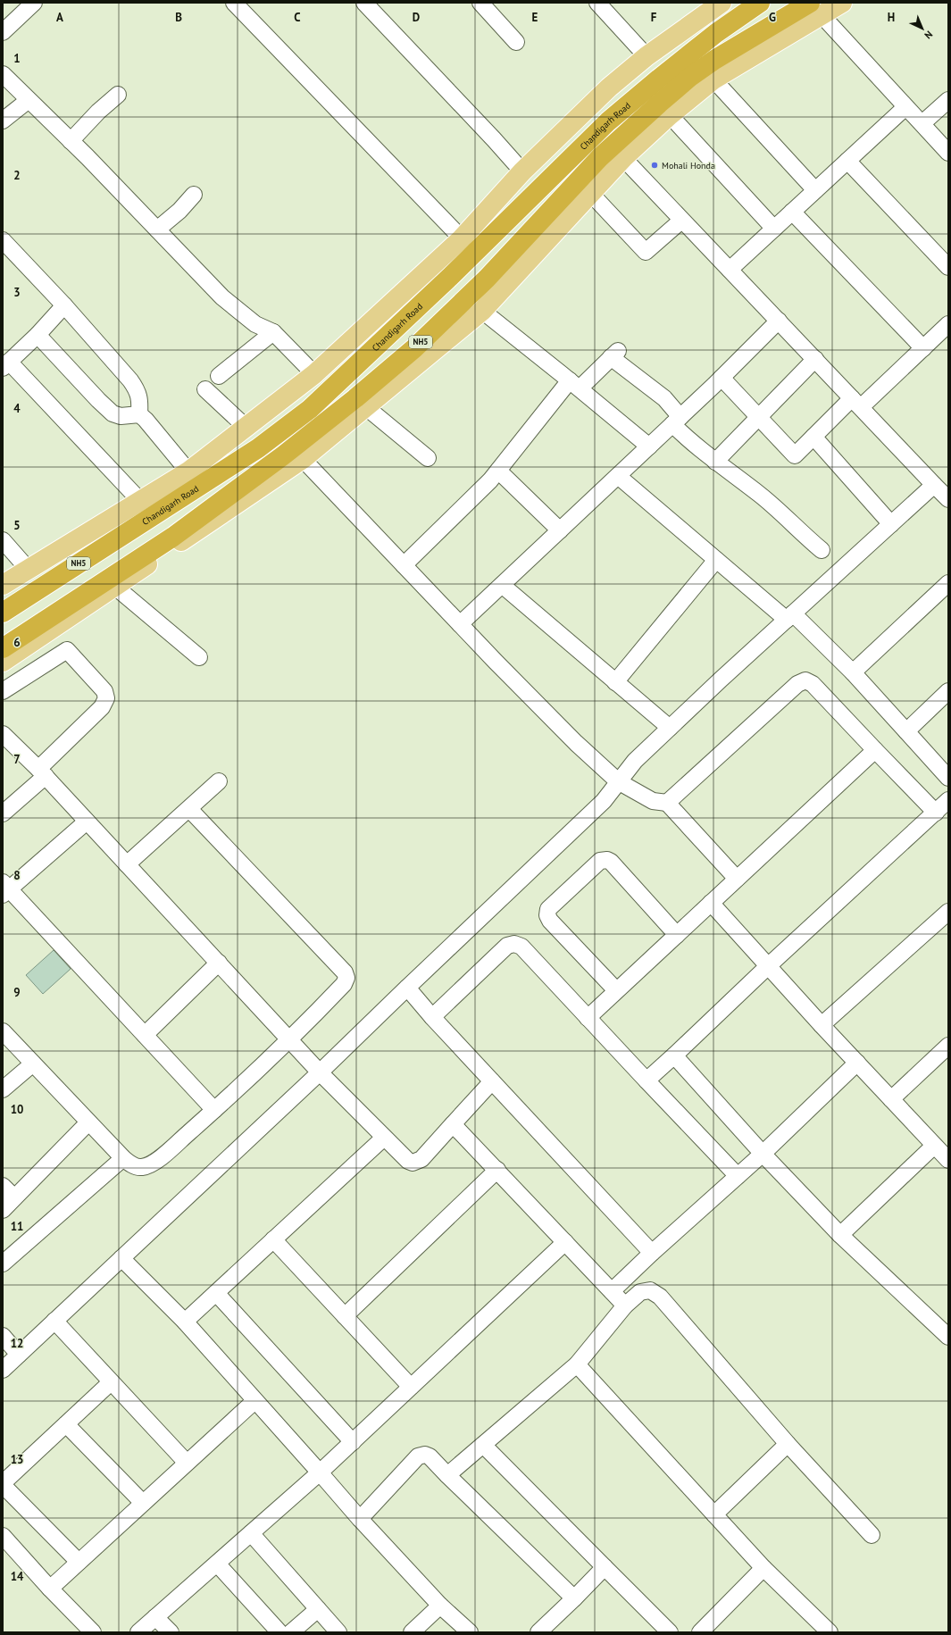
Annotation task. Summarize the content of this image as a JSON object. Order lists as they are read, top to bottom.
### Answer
{
  "streets": {
    "highway": ["Chandigarh Road", "NH5"]
  },
  "places": ["Mohali Honda"],
  "north": "bottom right",
  "grid": {
    "columns": [
      "A",
      "B",
      "C",
      "D",
      "E",
      "F",
      "G",
      "H"
    ],
    "rows": [
      "1",
      "2",
      "3",
      "4",
      "5",
      "6",
      "7",
      "8",
      "9",
      "10",
      "11",
      "12",
      "13",
      "14"
    ]
  }
}
